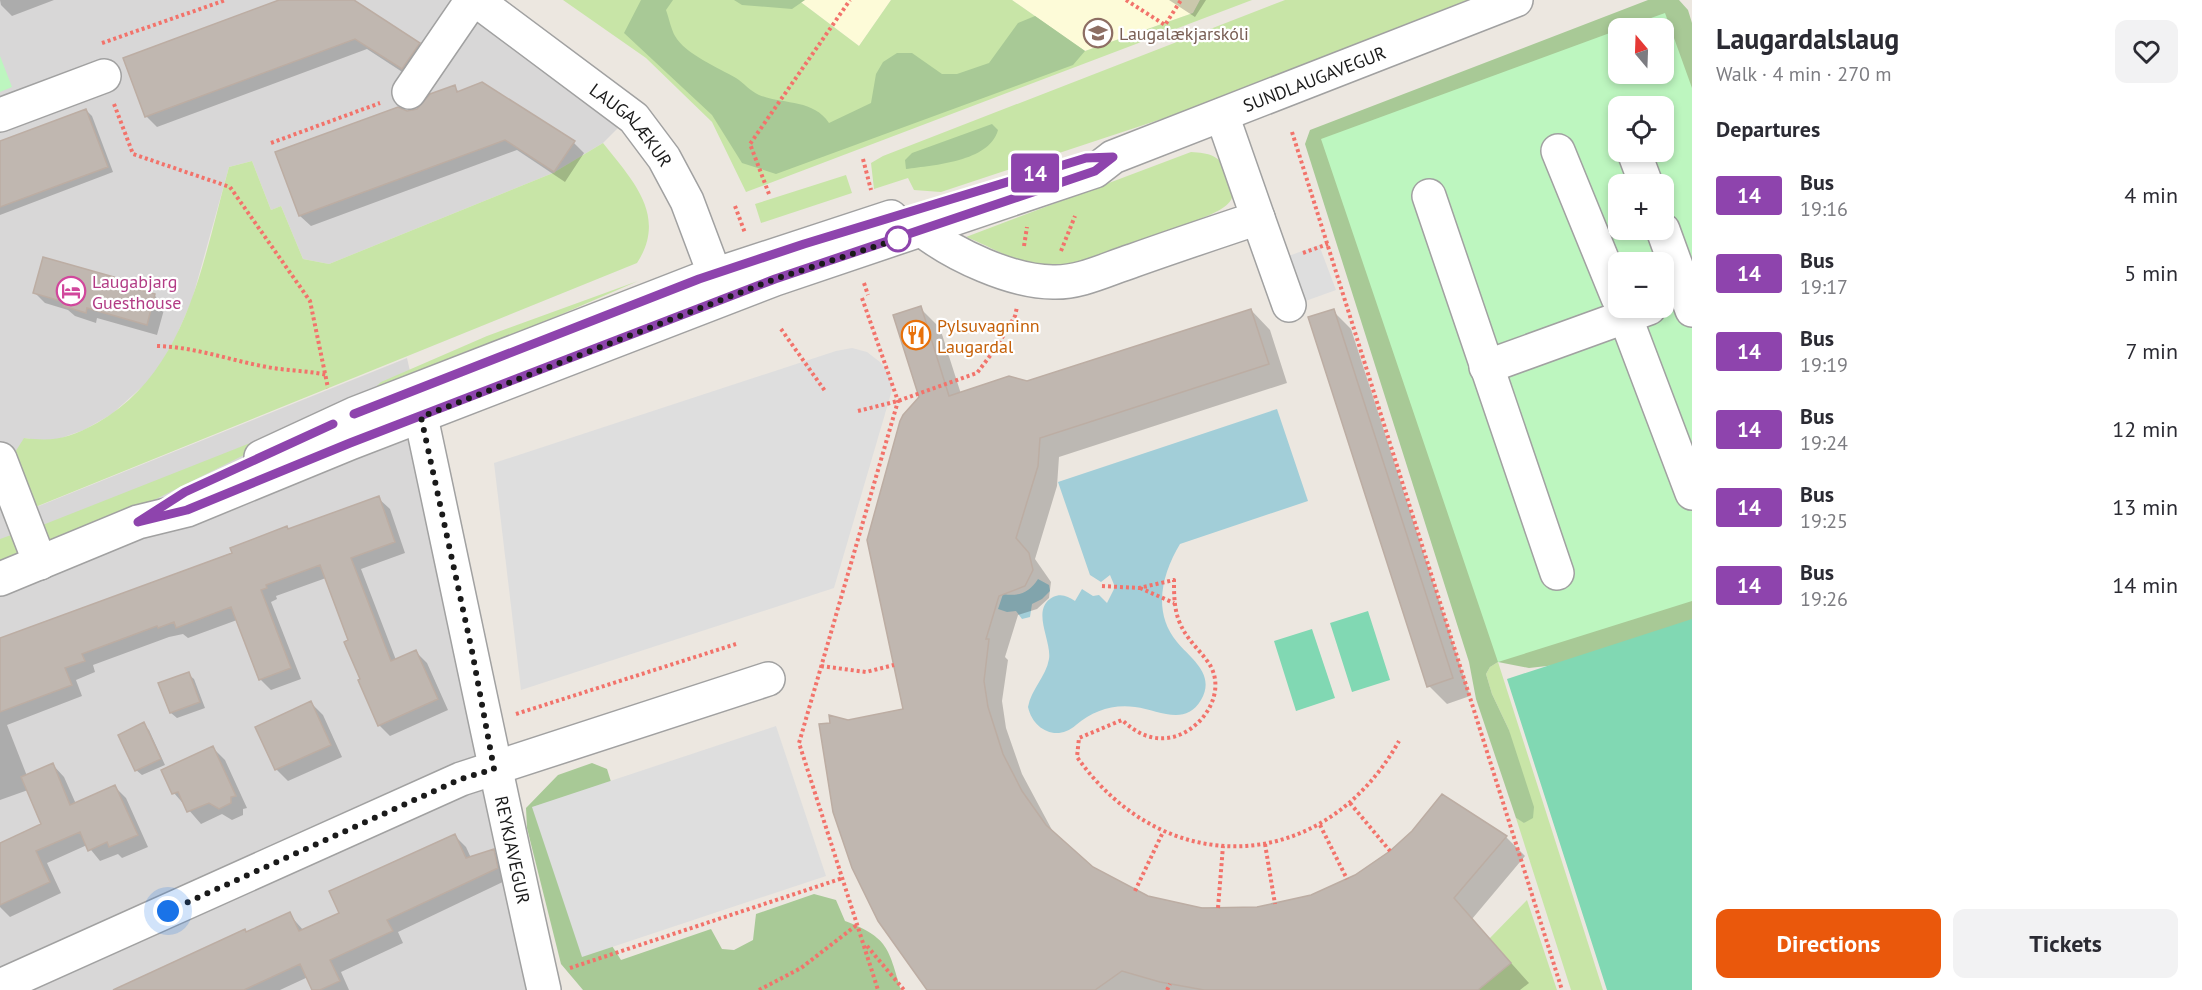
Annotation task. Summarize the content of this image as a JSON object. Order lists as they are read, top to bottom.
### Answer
{
  "streets": {
    "street": ["SUNDLAUGAVEGUR", "LAUGALÆKUR", "REYKJAVEGUR"]
  },
  "crossings": [
    ["SUNDLAUGAVEGUR", "LAUGALÆKUR"],
    ["SUNDLAUGAVEGUR", "REYKJAVEGUR"]
  ],
  "places": {
    "school or university": ["Laugalækjarskóli"],
    "hotel": ["Laugabjarg Guesthouse"],
    "restaurant": ["Pylsuvagninn Laugardal"]
  },
  "lines": ["bus line 14"],
  "north": "top",
  "page": {
    "on_map": "14",
    "heading": [
      ["Laugardalslaug", "Walk · 4 min · 270 m"],
      "Departures"
    ],
    "map_buttons": ["+", "−"],
    "list": [
      {
        "mark": "14",
        "name": "Bus",
        "note": "19:16",
        "value": "4 min"
      },
      {
        "mark": "14",
        "name": "Bus",
        "note": "19:17",
        "value": "5 min"
      },
      {
        "mark": "14",
        "name": "Bus",
        "note": "19:19",
        "value": "7 min"
      },
      {
        "mark": "14",
        "name": "Bus",
        "note": "19:24",
        "value": "12 min"
      },
      {
        "mark": "14",
        "name": "Bus",
        "note": "19:25",
        "value": "13 min"
      },
      {
        "mark": "14",
        "name": "Bus",
        "note": "19:26",
        "value": "14 min"
      }
    ],
    "buttons": ["Directions", "Tickets"]
  }
}
